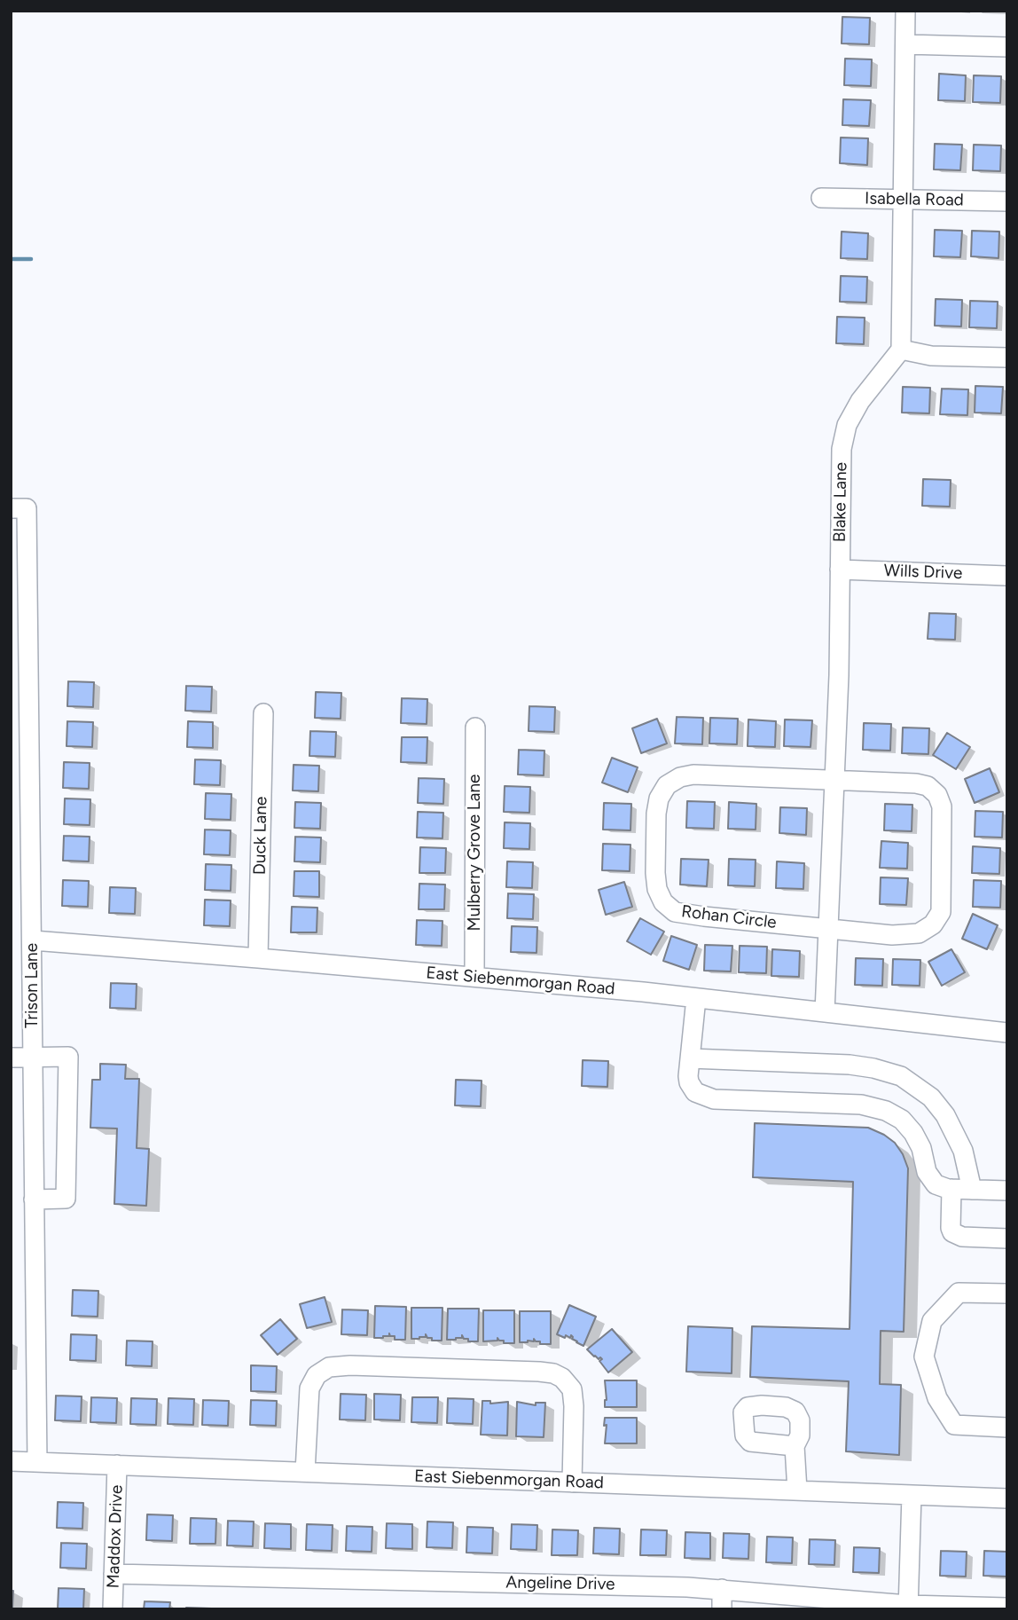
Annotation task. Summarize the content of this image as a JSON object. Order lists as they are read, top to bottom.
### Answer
{
  "streets": {
    "street": [
      "Isabella Road",
      "Blake Lane",
      "Wills Drive",
      "Duck Lane",
      "Mulberry Grove Lane",
      "Rohan Circle",
      "East Siebenmorgan Road",
      "Trison Lane",
      "Maddox Drive",
      "Angeline Drive"
    ]
  },
  "crossings": [
    ["Blake Lane", "Wills Drive"],
    ["Blake Lane", "Rohan Circle"],
    ["Blake Lane", "East Siebenmorgan Road"],
    ["Duck Lane", "East Siebenmorgan Road"],
    ["Mulberry Grove Lane", "East Siebenmorgan Road"],
    ["East Siebenmorgan Road", "Trison Lane"],
    ["East Siebenmorgan Road", "Maddox Drive"],
    ["Maddox Drive", "Angeline Drive"]
  ]
}
